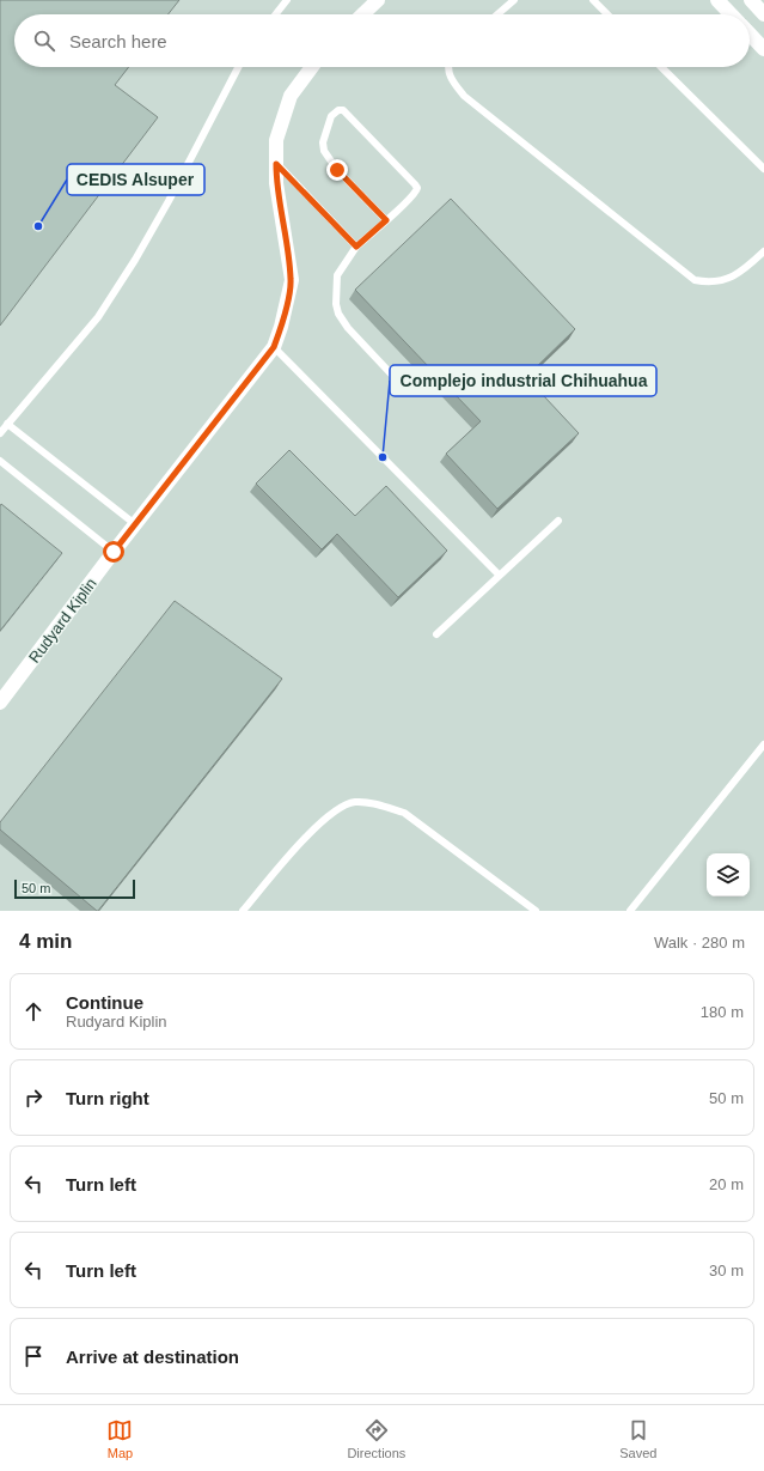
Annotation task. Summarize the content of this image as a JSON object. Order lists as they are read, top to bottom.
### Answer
{
  "streets": {
    "street": ["Rudyard Kiplin"]
  },
  "places": ["CEDIS Alsuper", "Complejo industrial Chihuahua"],
  "scale_bar": "50 m",
  "page": {
    "search": "Search here",
    "scale": "50 m",
    "heading": ["4 min", "Walk · 280 m"],
    "list": [
      ["Continue", "Rudyard Kiplin", "180 m"],
      ["Turn right", "50 m"],
      ["Turn left", "20 m"],
      ["Turn left", "30 m"],
      "Arrive at destination"
    ],
    "nav": ["Map", "Directions", "Saved"]
  }
}
